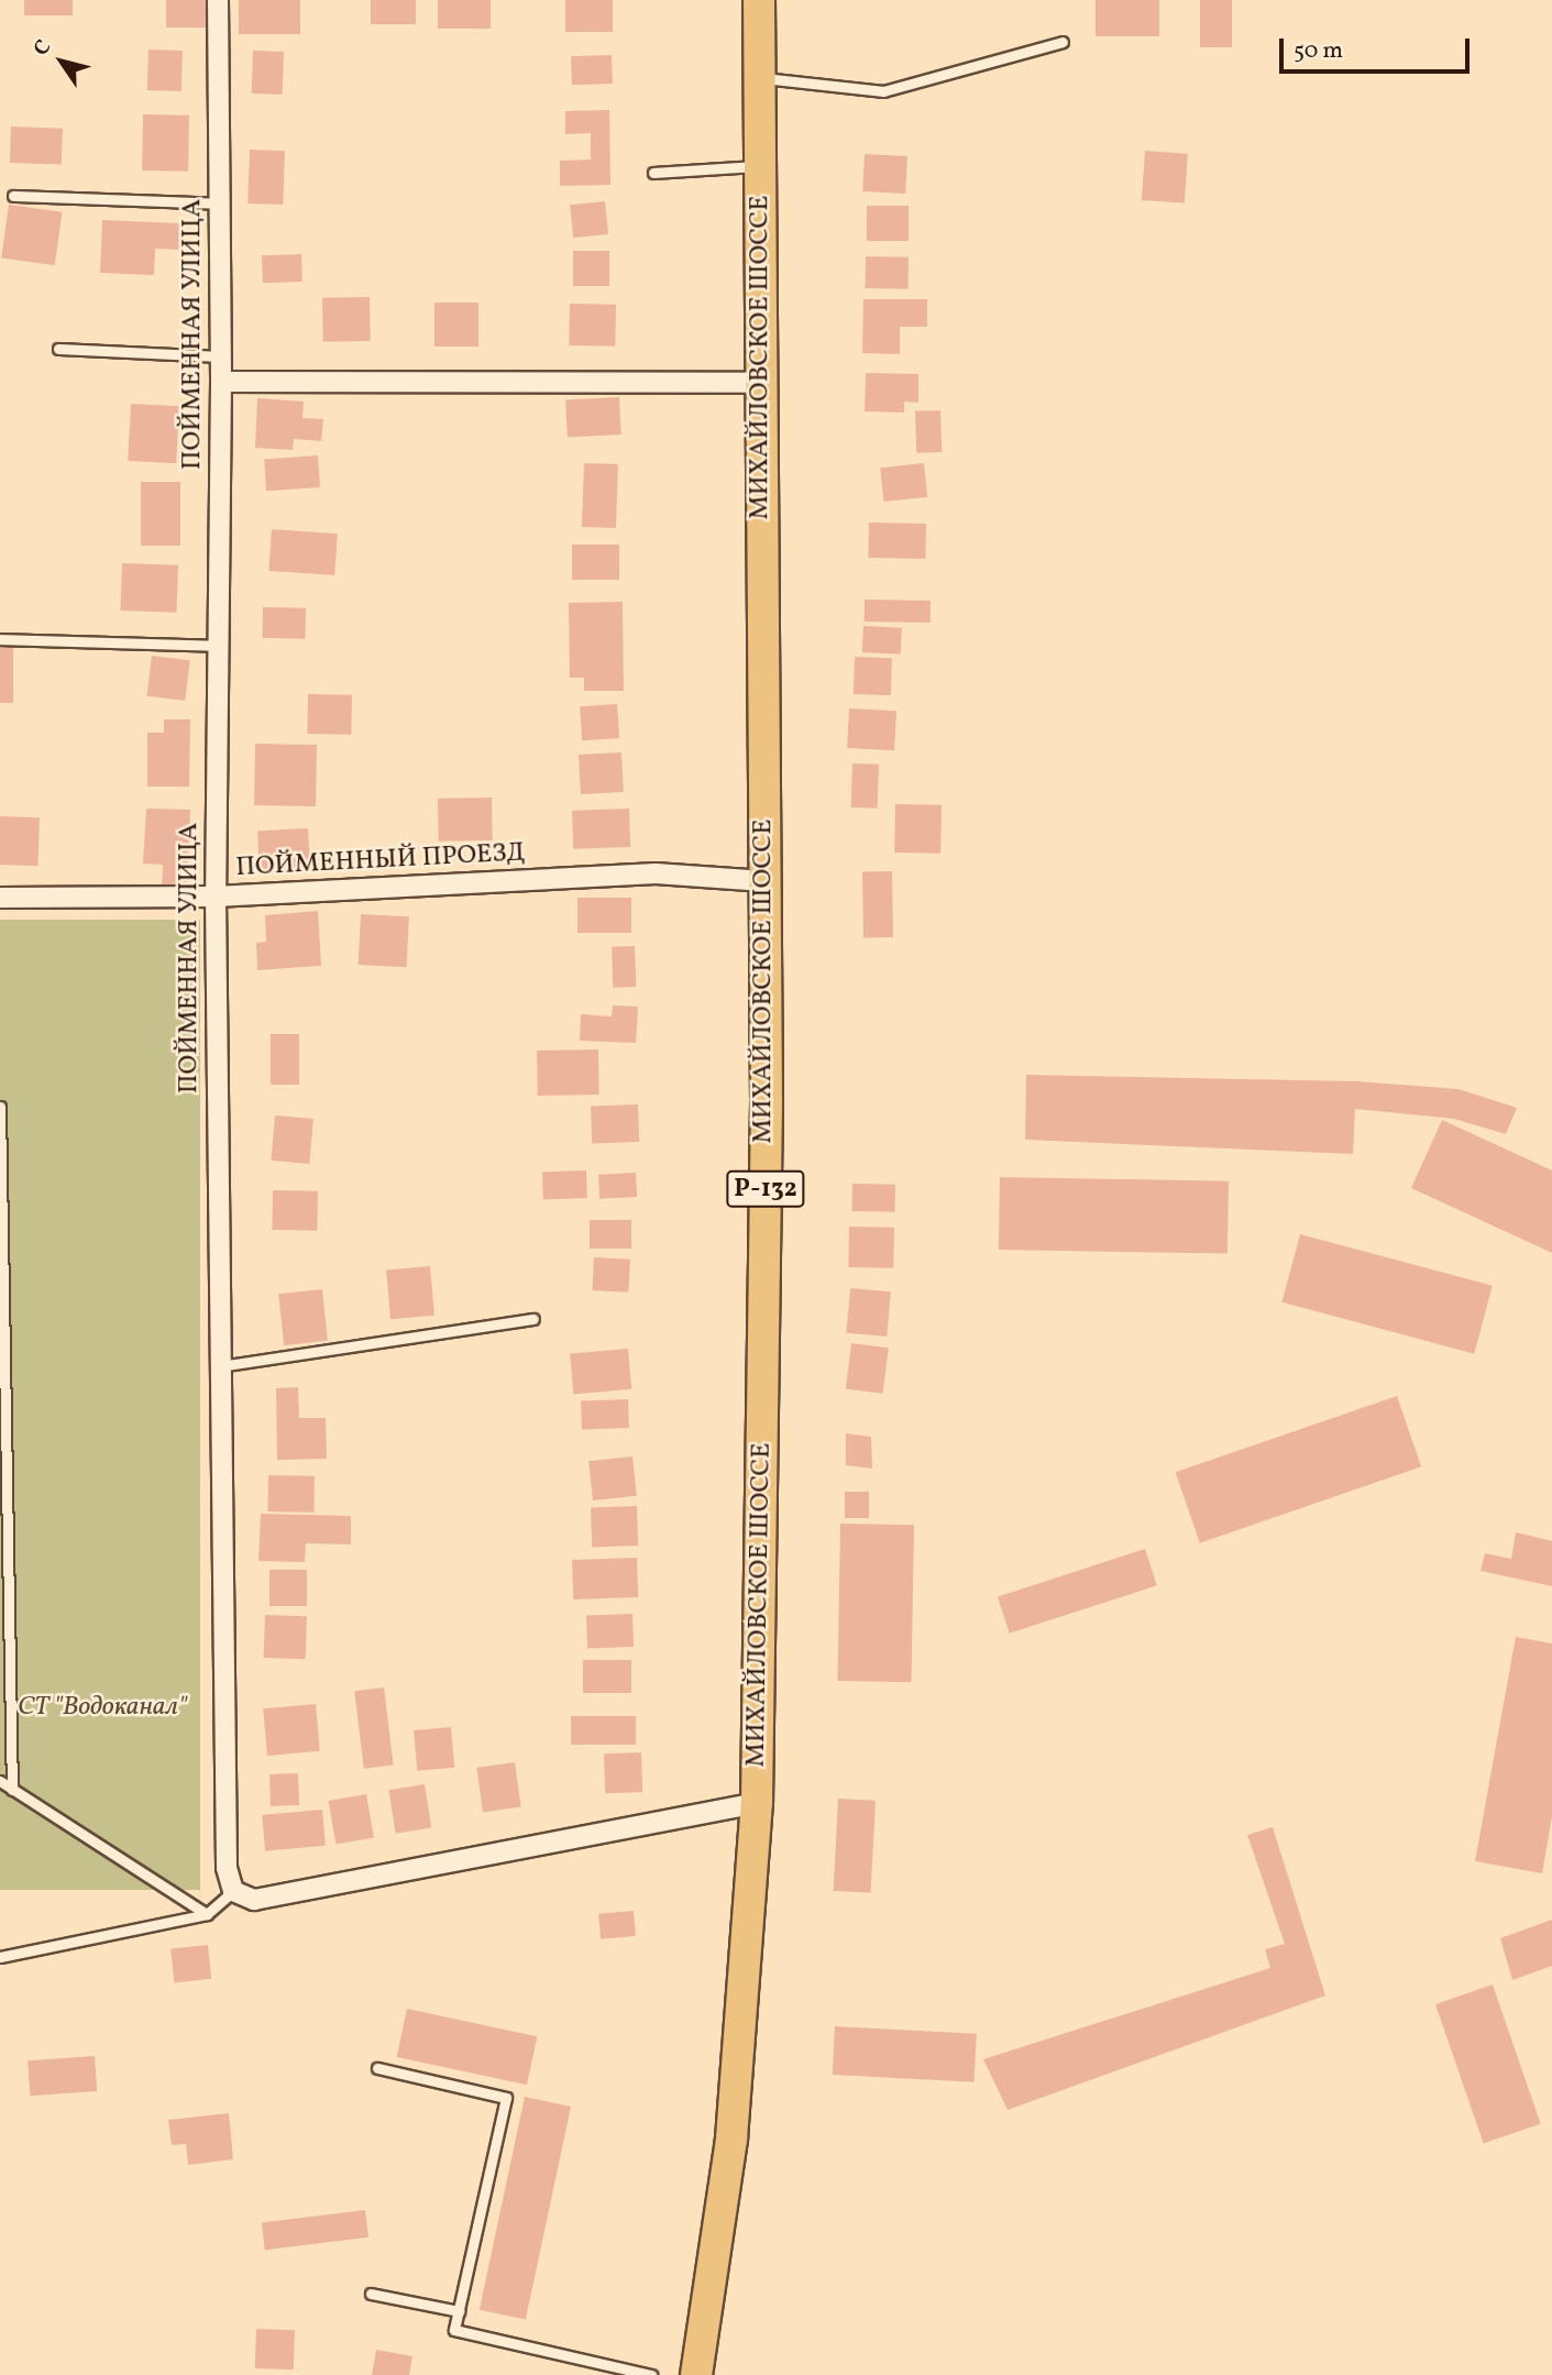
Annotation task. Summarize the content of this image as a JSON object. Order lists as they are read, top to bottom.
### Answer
{
  "streets": {
    "main road": ["МИХАЙЛОВСКОЕ ШОССЕ", "Р-132"],
    "street": ["ПОЙМЕННАЯ УЛИЦА", "ПОЙМЕННЫЙ ПРОЕЗД"]
  },
  "crossings": [
    ["ПОЙМЕННАЯ УЛИЦА", "ПОЙМЕННЫЙ ПРОЕЗД"],
    ["МИХАЙЛОВСКОЕ ШОССЕ", "ПОЙМЕННЫЙ ПРОЕЗД"]
  ],
  "parks": ["СТ \"Водоканал\""],
  "scale_bar": "50 m",
  "north": "top left"
}
